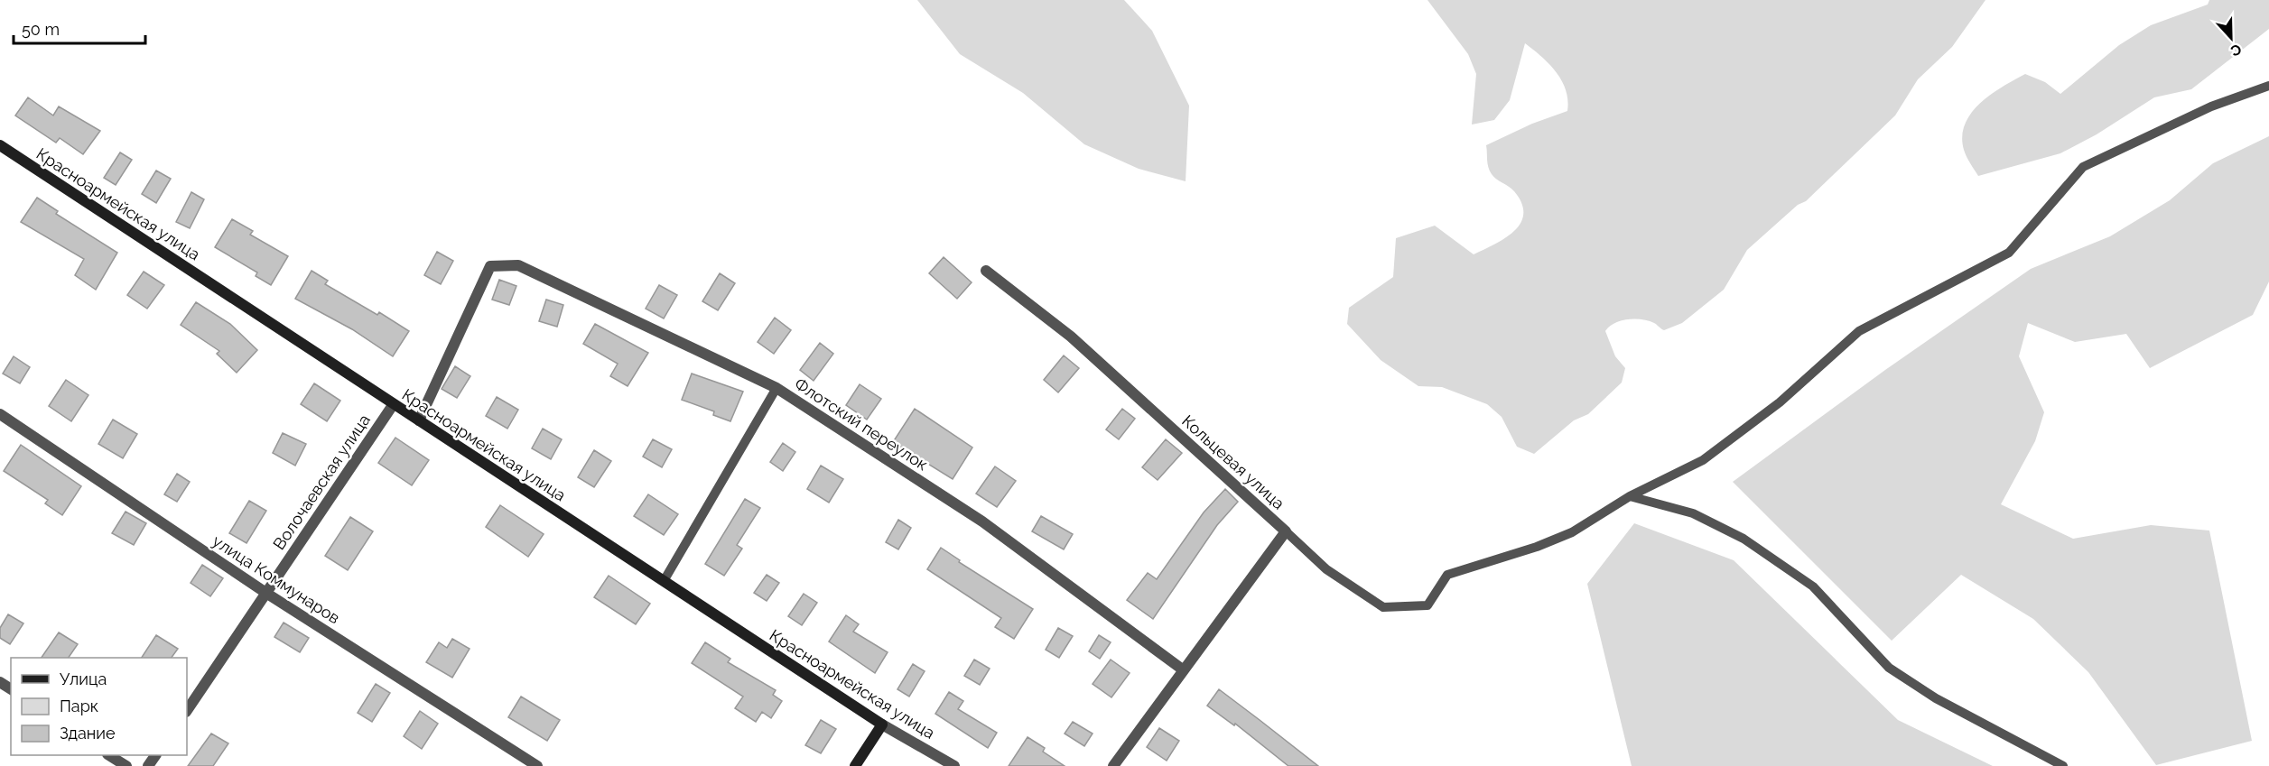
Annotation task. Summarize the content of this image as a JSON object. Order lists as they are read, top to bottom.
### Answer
{
  "streets": {
    "street": [
      "Красноармейская улица",
      "Флотский переулок",
      "Кольцевая улица",
      "Волочаевская улица",
      "улица Коммунаров"
    ]
  },
  "crossings": [
    ["Красноармейская улица", "Флотский переулок"],
    ["Красноармейская улица", "Волочаевская улица"],
    ["Флотский переулок", "Кольцевая улица"],
    ["Волочаевская улица", "улица Коммунаров"]
  ],
  "legend": ["Улица", "Парк", "Здание"],
  "scale_bar": "50 m",
  "north": "bottom"
}
